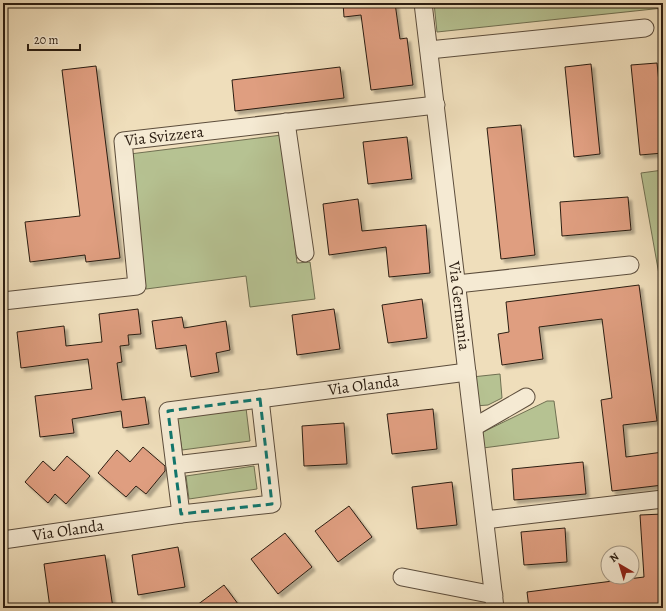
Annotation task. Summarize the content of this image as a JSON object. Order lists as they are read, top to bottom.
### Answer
{
  "streets": {
    "street": ["Via Svizzera", "Via Germania", "Via Olanda"]
  },
  "crossings": [
    ["Via Svizzera", "Via Germania"],
    ["Via Germania", "Via Olanda"]
  ],
  "scale_bar": "20 m",
  "north": "top left"
}
